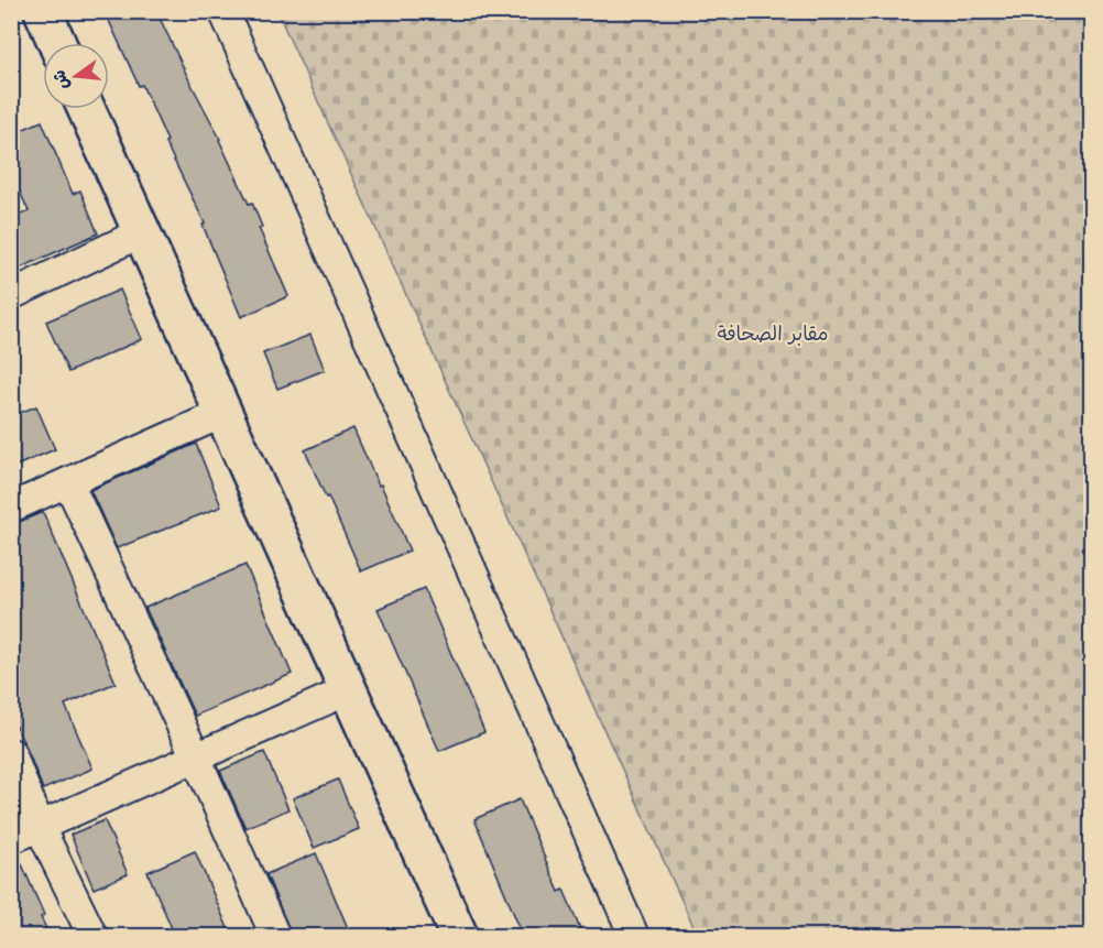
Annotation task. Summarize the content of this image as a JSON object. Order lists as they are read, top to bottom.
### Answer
{
  "parks": ["مقابر الصحافة"],
  "north": "left"
}
